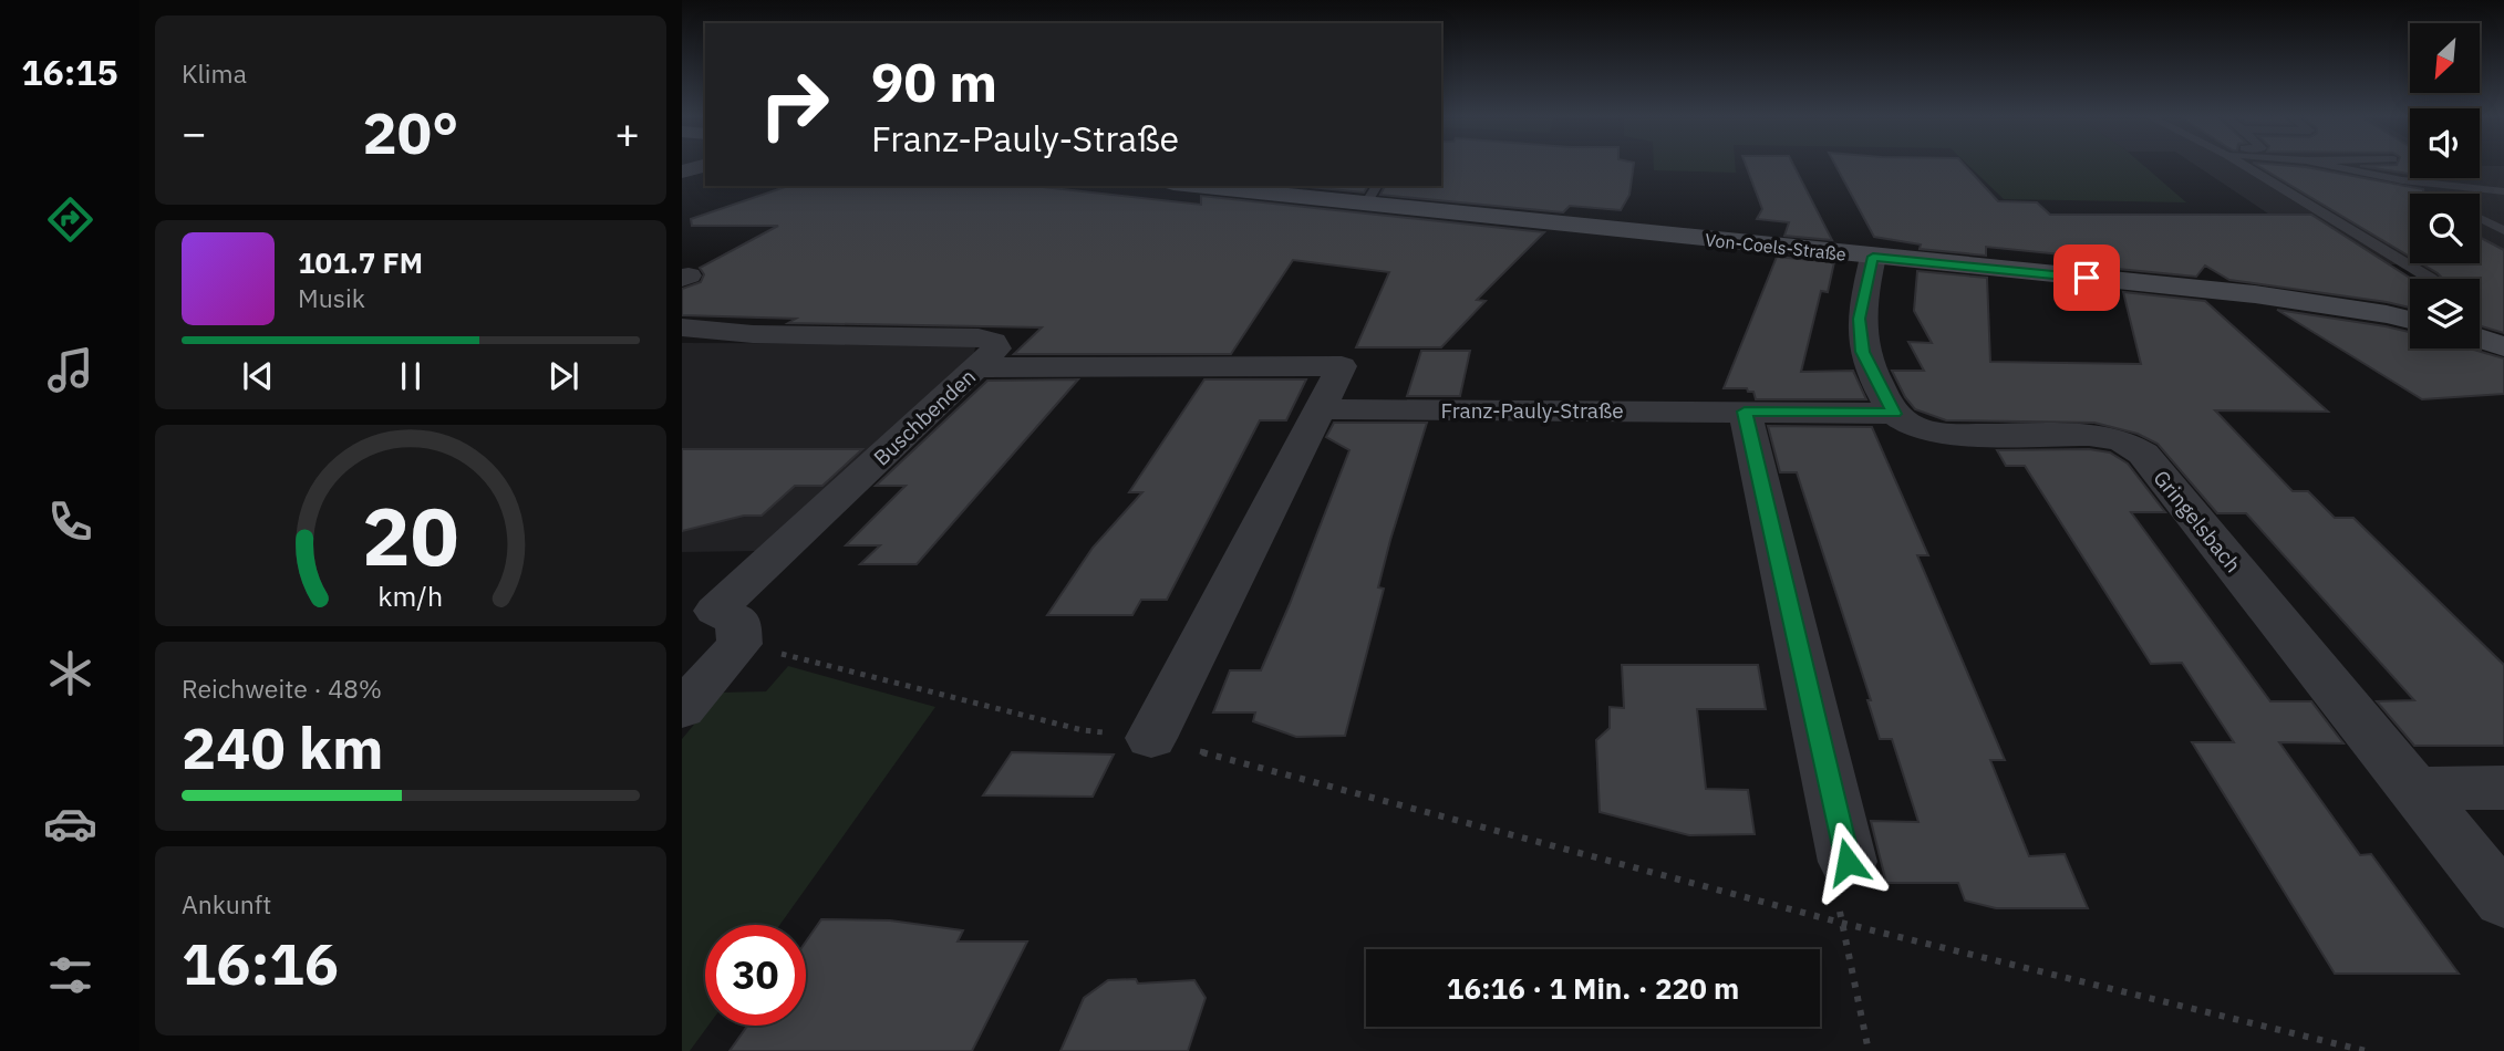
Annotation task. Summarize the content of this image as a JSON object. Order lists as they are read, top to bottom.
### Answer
{
  "streets": {
    "main road": ["Von-Coels-Straße"],
    "street": ["Franz-Pauly-Straße", "Buschbenden", "Gringelsbach"]
  },
  "crossings": [
    ["Franz-Pauly-Straße", "Gringelsbach"]
  ],
  "north": "bottom left",
  "page": {
    "tabs": "16:15",
    "tile": [
      "Klima",
      ["Reichweite · 48%", "240 km"],
      ["Ankunft", "16:16"]
    ],
    "turn": ["90 m", "Franz-Pauly-Straße"],
    "heat": ["−", "20°", "+"],
    "song": ["101.7 FM", "Musik"],
    "limit": "30",
    "trip": "16:16 · 1 Min. · 220 m",
    "gauge": ["20", "km/h"]
  }
}
